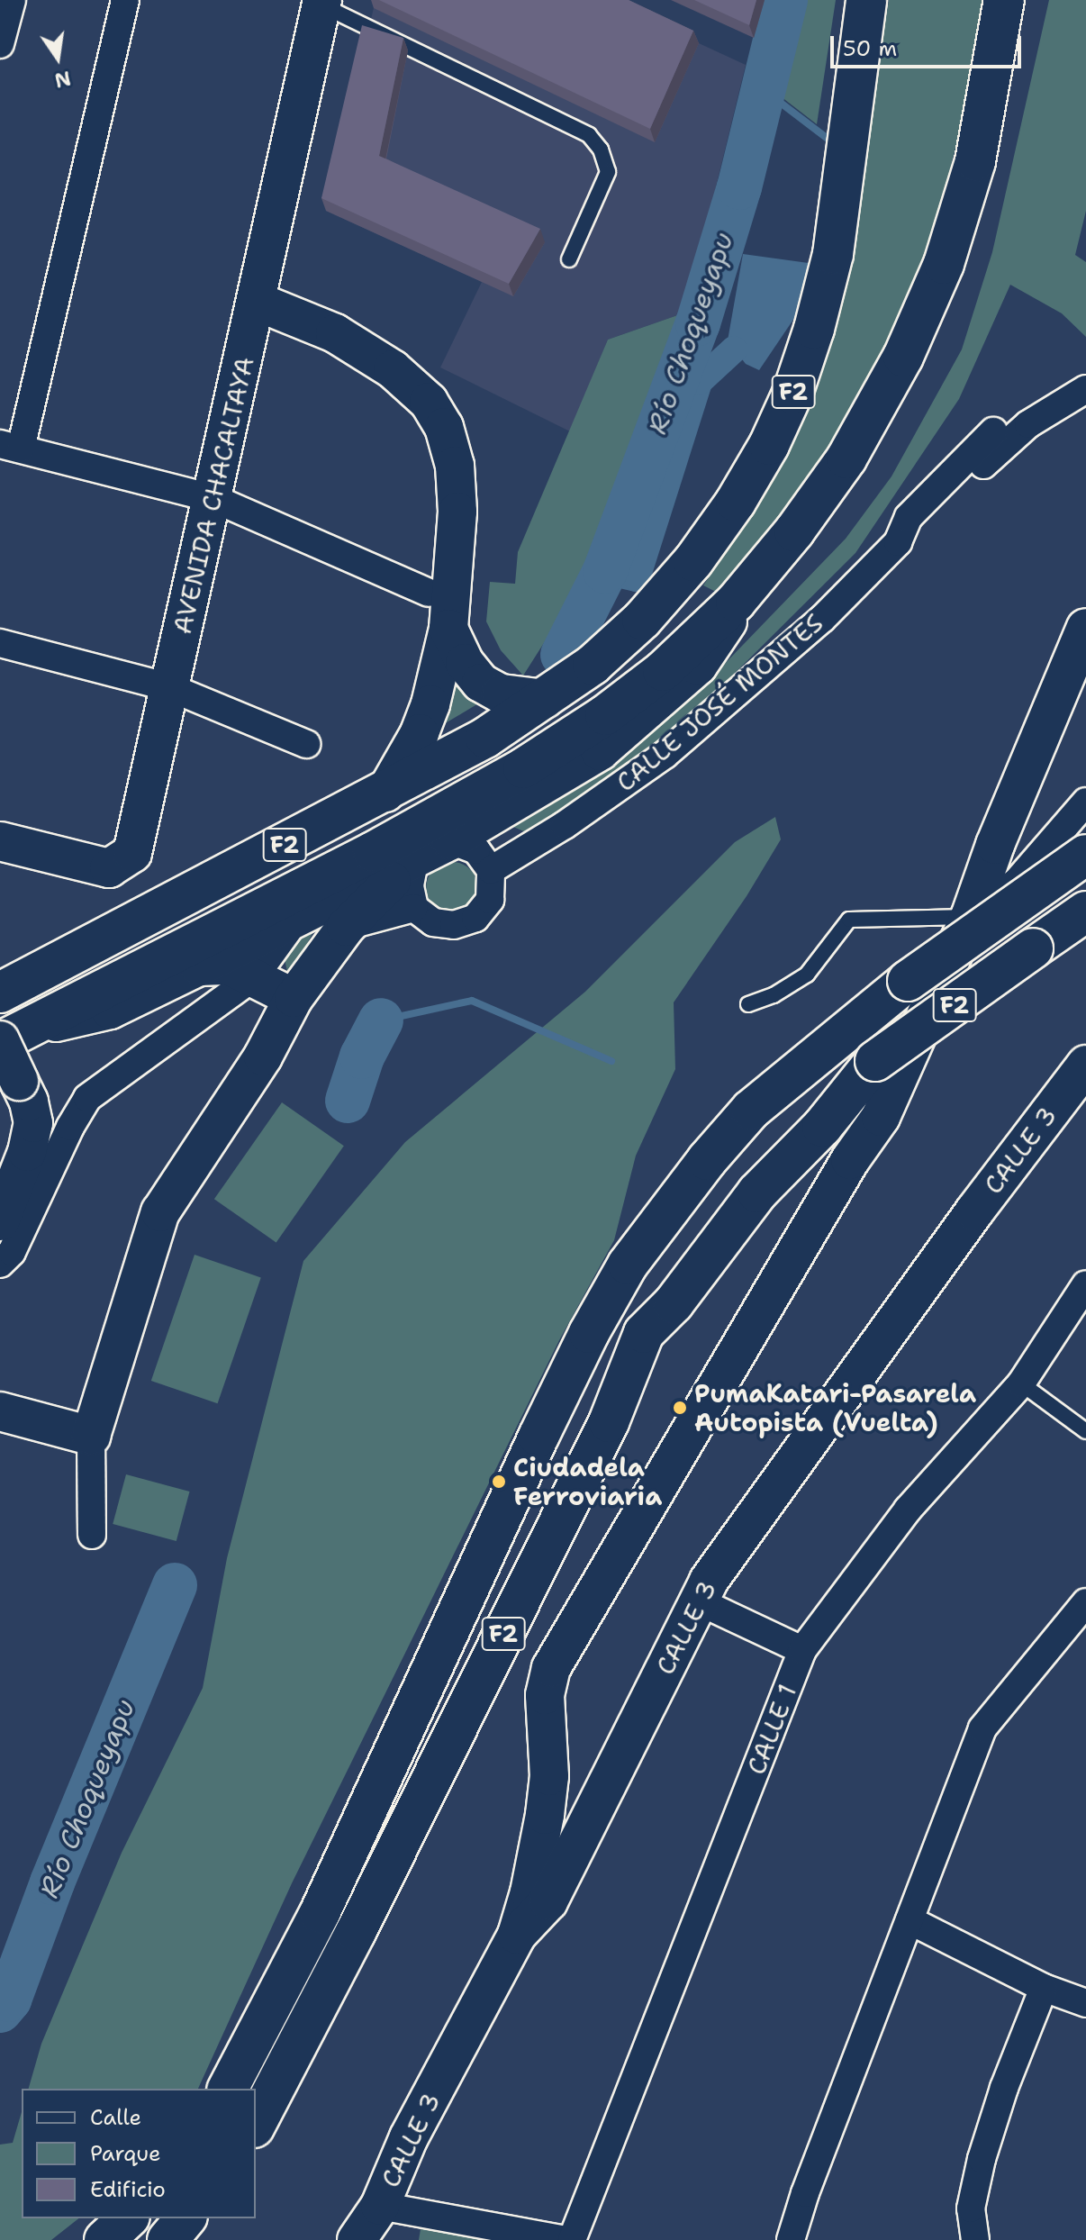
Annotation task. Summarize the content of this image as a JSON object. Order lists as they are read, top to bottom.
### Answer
{
  "streets": {
    "highway": ["F2"],
    "street": [
      "AVENIDA CHACALTAYA",
      "CALLE JOSÉ MONTES",
      "CALLE 3",
      "CALLE 1"
    ]
  },
  "water": ["Río Choqueyapu"],
  "places": ["PumaKatari-Pasarela Autopista (Vuelta)", "Ciudadela Ferroviaria"],
  "legend": ["Calle", "Parque", "Edificio"],
  "scale_bar": "50 m",
  "north": "bottom"
}
